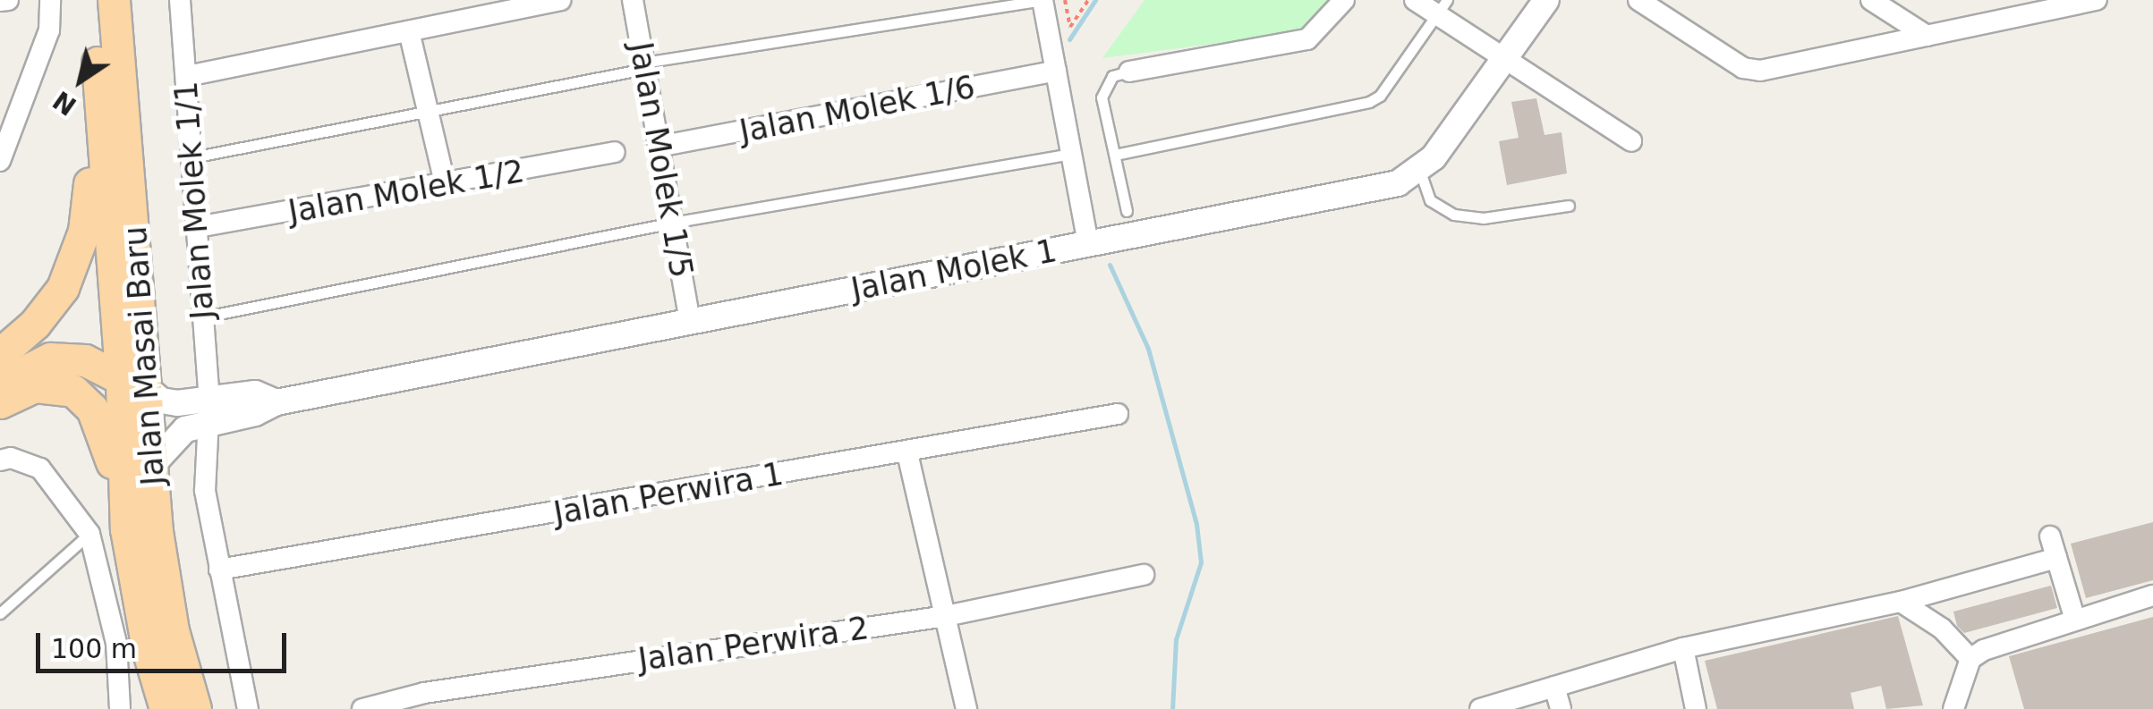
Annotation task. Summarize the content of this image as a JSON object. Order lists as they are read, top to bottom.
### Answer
{
  "streets": {
    "main road": ["Jalan Masai Baru"],
    "street": [
      "Jalan Molek 1/6",
      "Jalan Molek 1/5",
      "Jalan Molek 1/2",
      "Jalan Molek 1/1",
      "Jalan Molek 1",
      "Jalan Perwira 1",
      "Jalan Perwira 2"
    ]
  },
  "crossings": [
    ["Jalan Molek 1/6", "Jalan Molek 1/5"],
    ["Jalan Molek 1/5", "Jalan Molek 1"],
    ["Jalan Molek 1/2", "Jalan Molek 1/1"],
    ["Jalan Molek 1/1", "Jalan Molek 1"],
    ["Jalan Molek 1/1", "Jalan Perwira 1"],
    ["Jalan Molek 1", "Jalan Masai Baru"]
  ],
  "scale_bar": "100 m",
  "north": "bottom left"
}
